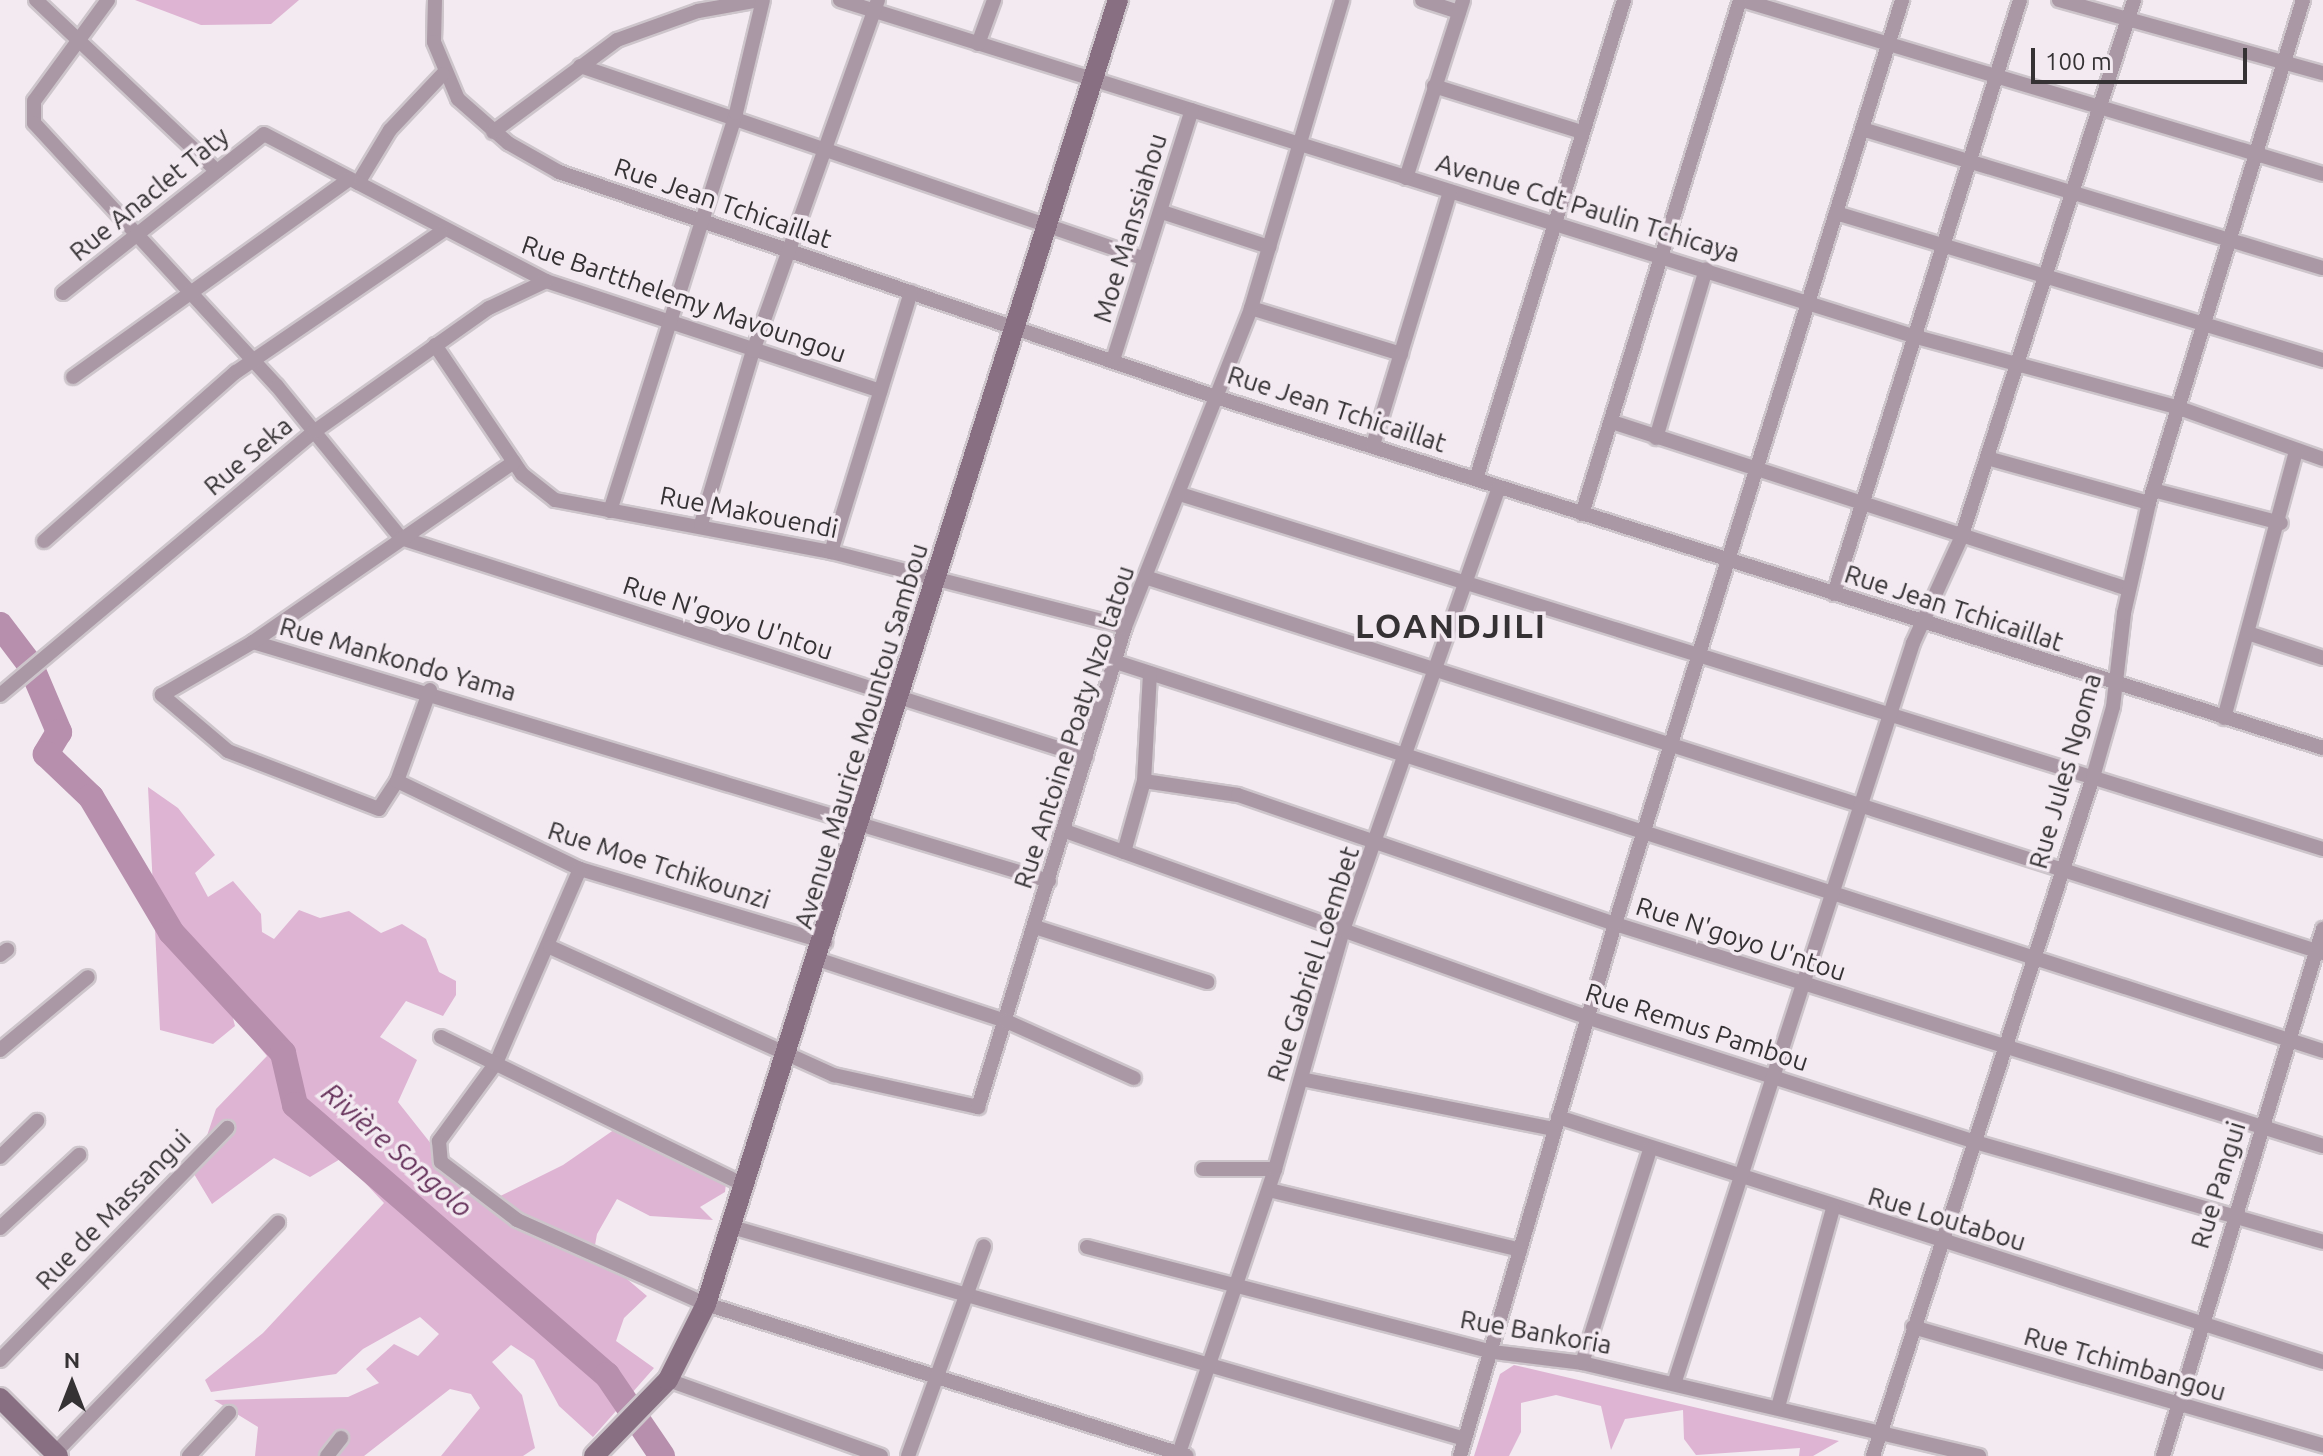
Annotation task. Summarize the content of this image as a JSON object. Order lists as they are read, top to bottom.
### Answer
{
  "streets": {
    "street": [
      "Rue Anaclet Taty",
      "Rue Jean Tchicaillat",
      "Avenue Cdt Paulin Tchicaya",
      "Moe Manssiahou",
      "Rue Bartthelemy Mavoungou",
      "Rue Seka",
      "Rue Makouendi",
      "Rue N'goyo U'ntou",
      "Rue Mankondo Yama",
      "Rue Antoine Poaty Nzo tatou",
      "Avenue Maurice Mountou Sambou",
      "Rue Jules Ngoma",
      "Rue Moe Tchikounzi",
      "Rue Gabriel Loembet",
      "Rue Remus Pambou",
      "Rue Pangui",
      "Rue de Massangui",
      "Rue Loutabou",
      "Rue Bankoria",
      "Rue Tchimbangou"
    ]
  },
  "crossings": [
    ["Rue Anaclet Taty", "Rue Bartthelemy Mavoungou"],
    ["Rue Jean Tchicaillat", "Moe Manssiahou"],
    ["Rue Jean Tchicaillat", "Rue Antoine Poaty Nzo tatou"],
    ["Rue Jean Tchicaillat", "Avenue Maurice Mountou Sambou"],
    ["Rue Jean Tchicaillat", "Rue Jules Ngoma"],
    ["Rue Jean Tchicaillat", "Rue Gabriel Loembet"],
    ["Avenue Cdt Paulin Tchicaya", "Moe Manssiahou"],
    ["Avenue Cdt Paulin Tchicaya", "Rue Antoine Poaty Nzo tatou"],
    ["Avenue Cdt Paulin Tchicaya", "Avenue Maurice Mountou Sambou"],
    ["Avenue Cdt Paulin Tchicaya", "Rue Jules Ngoma"],
    ["Rue Bartthelemy Mavoungou", "Rue Seka"],
    ["Rue Seka", "Rue Makouendi"],
    ["Rue Makouendi", "Rue Mankondo Yama"],
    ["Rue Makouendi", "Rue Antoine Poaty Nzo tatou"],
    ["Rue Makouendi", "Avenue Maurice Mountou Sambou"],
    ["Rue N'goyo U'ntou", "Rue Mankondo Yama"],
    ["Rue N'goyo U'ntou", "Rue Antoine Poaty Nzo tatou"],
    ["Rue N'goyo U'ntou", "Avenue Maurice Mountou Sambou"],
    ["Rue N'goyo U'ntou", "Rue Jules Ngoma"],
    ["Rue N'goyo U'ntou", "Rue Gabriel Loembet"],
    ["Rue N'goyo U'ntou", "Rue Pangui"],
    ["Rue Mankondo Yama", "Rue Antoine Poaty Nzo tatou"],
    ["Rue Mankondo Yama", "Avenue Maurice Mountou Sambou"],
    ["Rue Antoine Poaty Nzo tatou", "Avenue Maurice Mountou Sambou"],
    ["Rue Antoine Poaty Nzo tatou", "Rue Moe Tchikounzi"],
    ["Rue Antoine Poaty Nzo tatou", "Rue Remus Pambou"],
    ["Avenue Maurice Mountou Sambou", "Rue Moe Tchikounzi"],
    ["Rue Jules Ngoma", "Rue Remus Pambou"],
    ["Rue Jules Ngoma", "Rue Loutabou"],
    ["Rue Jules Ngoma", "Rue Bankoria"],
    ["Rue Jules Ngoma", "Rue Tchimbangou"],
    ["Rue Gabriel Loembet", "Rue Remus Pambou"],
    ["Rue Gabriel Loembet", "Rue Loutabou"],
    ["Rue Gabriel Loembet", "Rue Bankoria"],
    ["Rue Remus Pambou", "Rue Pangui"],
    ["Rue Pangui", "Rue Loutabou"],
    ["Rue Pangui", "Rue Tchimbangou"]
  ],
  "districts": ["LOANDJILI"],
  "water": ["Rivière Songolo"],
  "scale_bar": "100 m",
  "north": "top"
}
